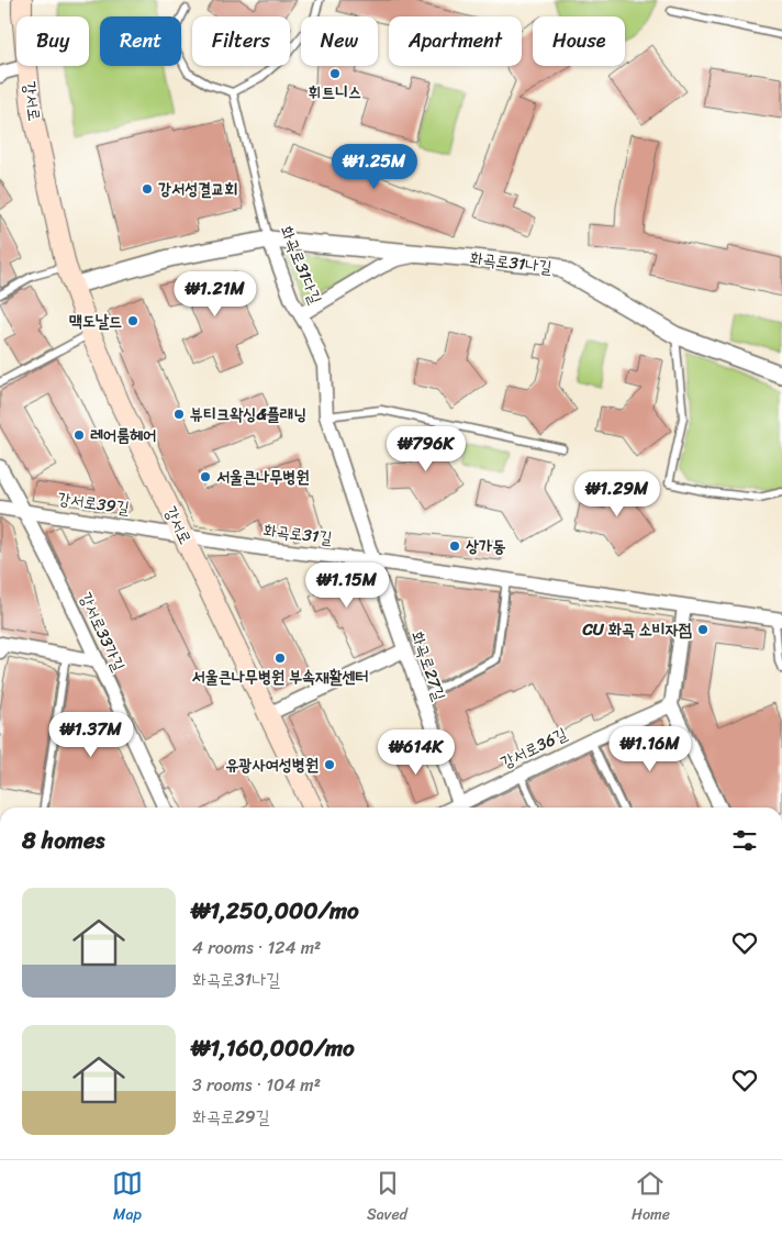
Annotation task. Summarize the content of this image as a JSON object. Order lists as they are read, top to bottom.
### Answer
{
  "streets": {
    "main road": ["강서로"],
    "street": [
      "화곡로31나길",
      "화곡로31다길",
      "강서로39길",
      "화곡로31길",
      "강서로33가길",
      "화곡로27길",
      "강서로36길"
    ]
  },
  "crossings": [
    ["강서로", "강서로39길"],
    ["강서로", "화곡로31길"],
    ["화곡로31나길", "화곡로31다길"],
    ["화곡로31다길", "화곡로31길"],
    ["화곡로31다길", "화곡로27길"],
    ["강서로39길", "화곡로31길"],
    ["강서로39길", "강서로33가길"],
    ["화곡로31길", "화곡로27길"]
  ],
  "places": [
    "휘트니스",
    "강서성결교회",
    "맥도날드",
    "뷰티크왁싱&플래닝",
    "레어룸헤어",
    "서울큰나무병원",
    "상가동",
    "CU 화곡 소비자점",
    "서울큰나무병원 부속재활센터",
    "유광사여성병원"
  ],
  "page": {
    "chip": [
      "Buy",
      "Rent",
      "Filters",
      "New",
      "Apartment",
      "House"
    ],
    "price": [
      "₩1.25M",
      "₩1.21M",
      "₩796K",
      "₩1.29M",
      "₩1.15M",
      "₩1.37M",
      "₩1.16M",
      "₩614K"
    ],
    "heading": "8 homes",
    "list": [
      {
        "name": "₩1,250,000/mo",
        "note": "4 rooms · 124 m² · 화곡로31나길"
      },
      {
        "name": "₩1,160,000/mo",
        "note": "3 rooms · 104 m² · 화곡로29길"
      }
    ],
    "tabs": ["Map", "Saved", "Home"]
  }
}
